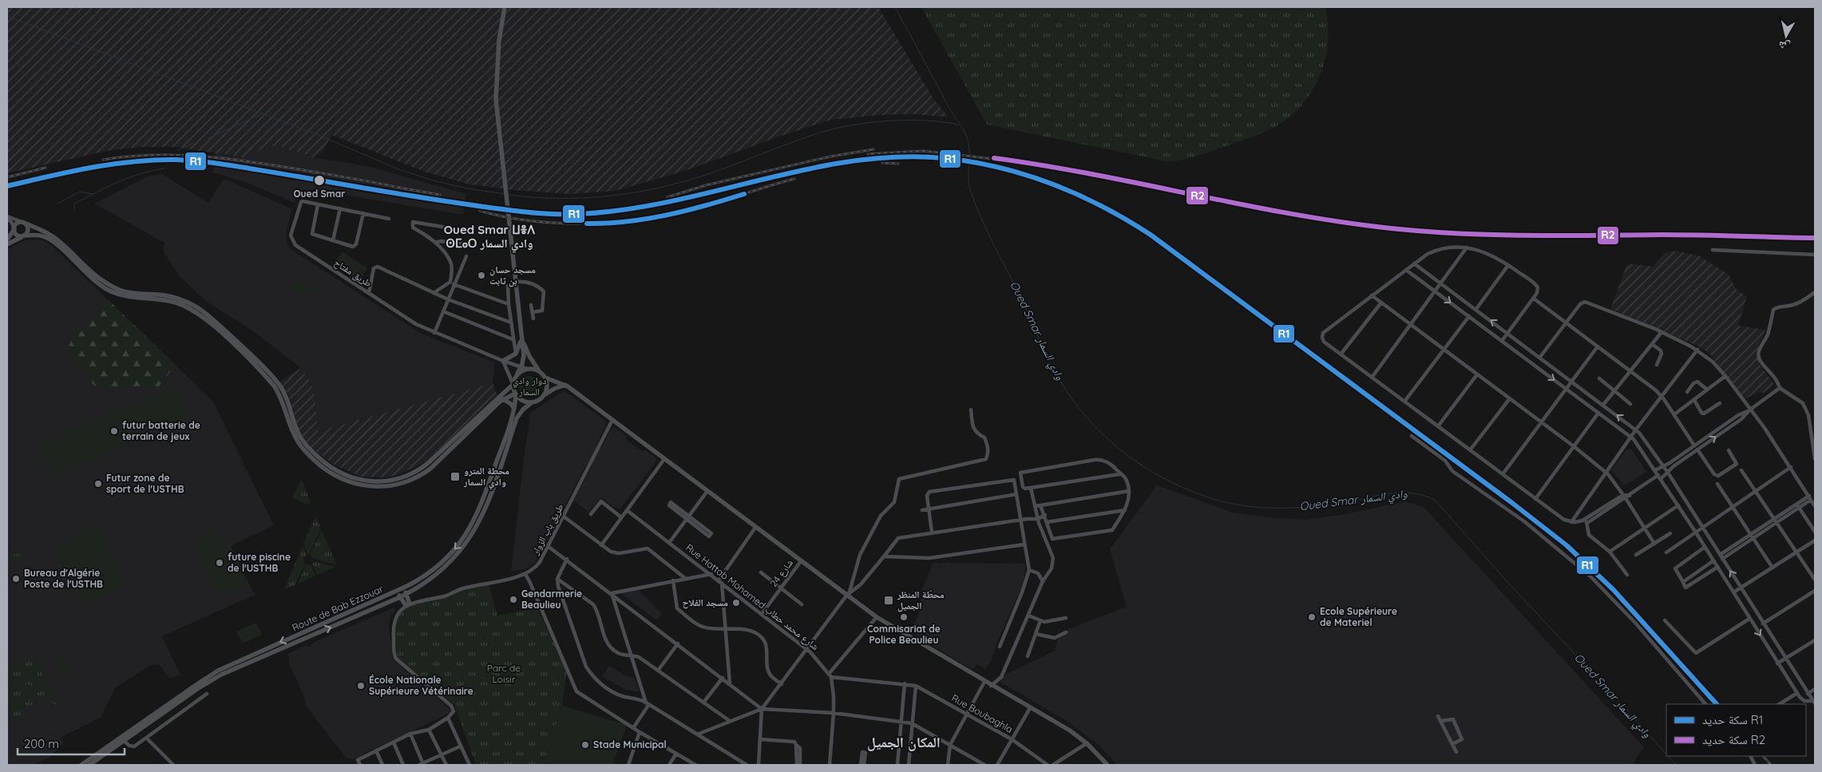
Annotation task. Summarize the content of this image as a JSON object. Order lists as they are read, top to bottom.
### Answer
{
  "streets": {
    "main road": ["Route de Bab Ezzouar"],
    "street": [
      "طريق مفتاح",
      "طريق باب الزوار",
      "شارع 24",
      "Rue Hattab Mohamed شارع محمد حطاب",
      "Rue Boubaghla"
    ]
  },
  "crossings": [
    ["طريق مفتاح", "Route de Bab Ezzouar"],
    ["شارع 24", "Rue Hattab Mohamed شارع محمد حطاب"],
    ["Rue Hattab Mohamed شارع محمد حطاب", "Rue Boubaghla"]
  ],
  "districts": ["Oued Smar ⵡⴻⴷ ⵙⵎⴰⵔ وادي السمار", "المكان الجميل"],
  "water": ["Oued Smar وادي السمار"],
  "parks": ["دوار وادي السمار", "Parc de Loisir"],
  "places": {
    "other": [
      "Oued Smar",
      "مسجد حسان بن ثابت",
      "futur batterie de terrain de jeux",
      "Futur zone de sport de l'USTHB",
      "future piscine de l'USTHB",
      "Bureau d'Algérie Poste de l'USTHB",
      "Gendarmerie Beaulieu",
      "مسجد الفلاح",
      "Commisariat de Police Beaulieu",
      "Ecole Supérieure de Materiel",
      "École Nationale Supérieure Vétérinaire",
      "Stade Municipal"
    ],
    "transit": ["محطة المترو وادي السمار", "محطّة المنظر الجميل"]
  },
  "lines": ["rail line R1", "rail line R2"],
  "legend": ["سكة حديد R1", "سكة حديد R2"],
  "scale_bar": "200 m",
  "north": "bottom"
}
